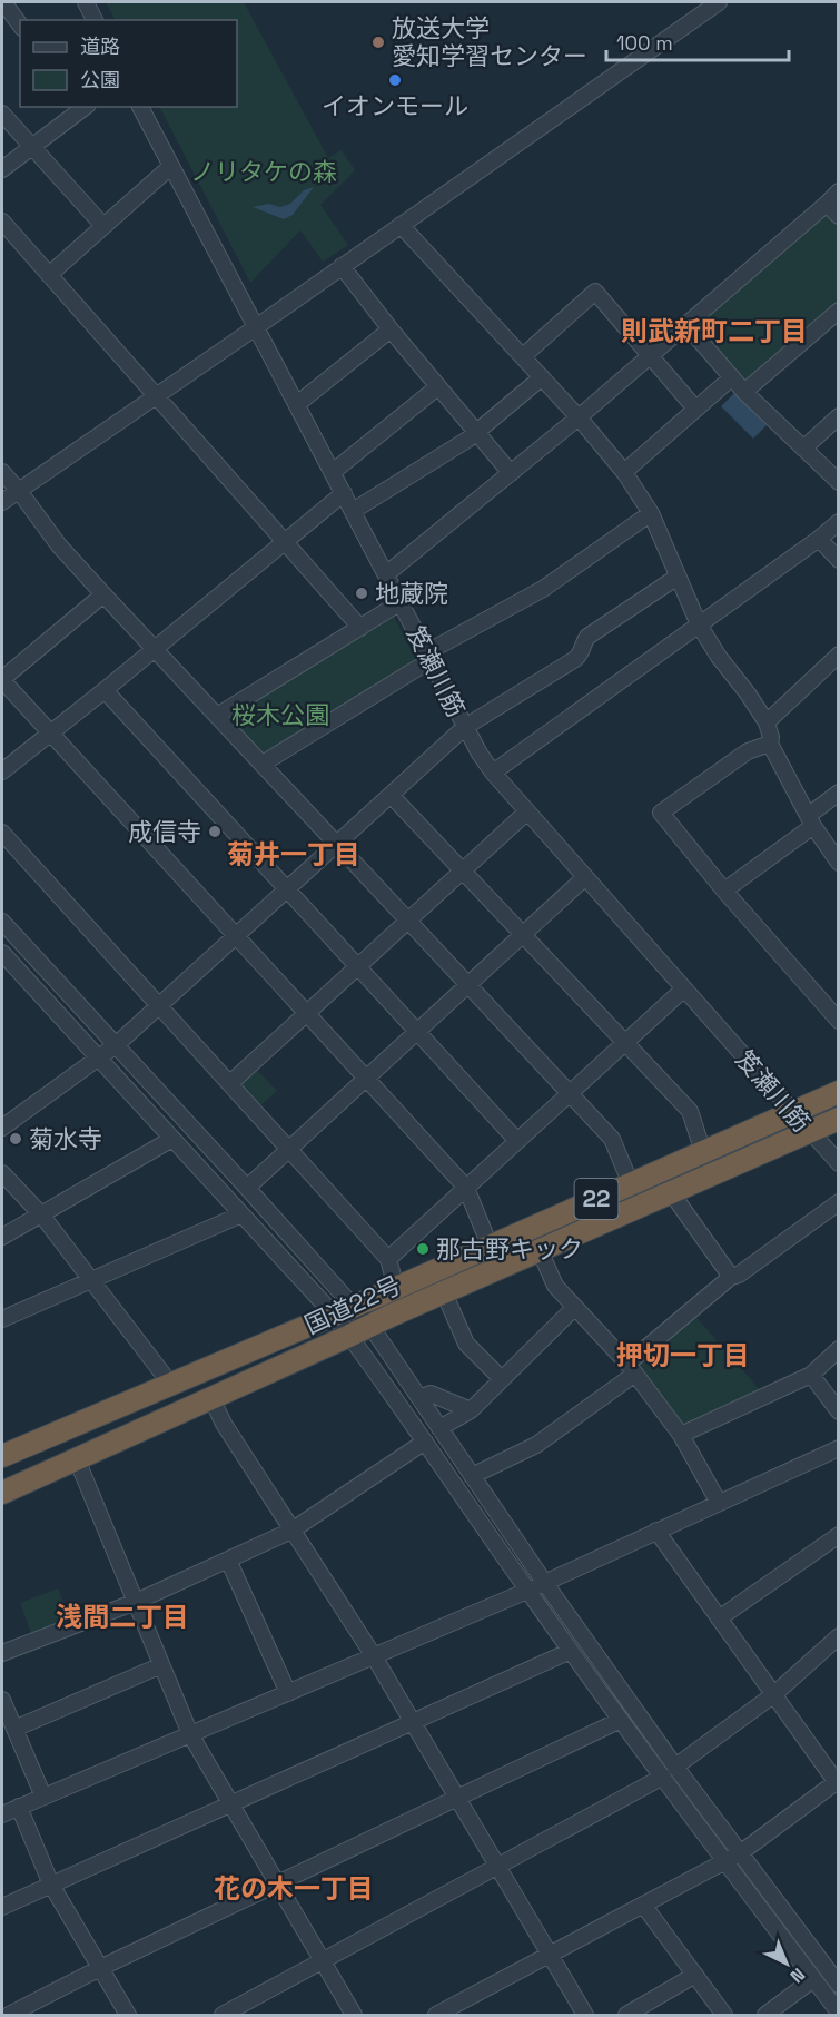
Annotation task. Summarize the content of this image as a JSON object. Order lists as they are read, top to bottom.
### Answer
{
  "streets": {
    "highway": ["22", "国道22号"],
    "street": ["笈瀬川筋"]
  },
  "crossings": [
    ["笈瀬川筋", "国道22号"]
  ],
  "districts": [
    "則武新町二丁目",
    "菊井一丁目",
    "押切一丁目",
    "浅間二丁目",
    "花の木一丁目"
  ],
  "parks": ["ノリタケの森", "桜木公園"],
  "places": [
    "放送大学 愛知学習センター",
    "イオンモール",
    "地蔵院",
    "成信寺",
    "菊水寺",
    "那古野キック"
  ],
  "legend": ["道路", "公園"],
  "scale_bar": "100 m",
  "north": "bottom right"
}
